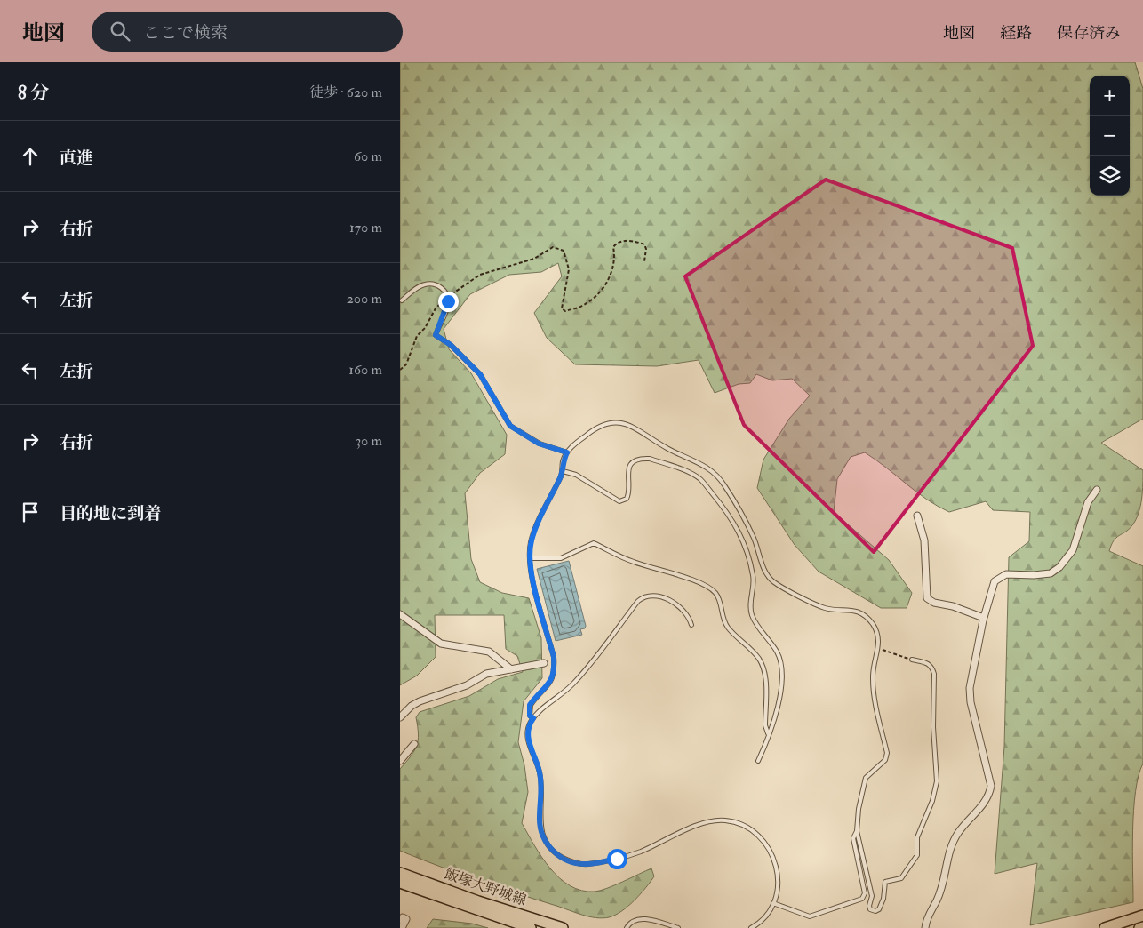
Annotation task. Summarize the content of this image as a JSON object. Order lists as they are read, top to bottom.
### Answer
{
  "streets": {
    "main road": ["飯塚大野城線"]
  },
  "page": {
    "header": "地図",
    "search": "ここで検索",
    "nav": ["地図", "経路", "保存済み"],
    "heading": ["8 分", "徒歩 · 620 m"],
    "map_buttons": ["+", "−"],
    "list": [
      ["直進", "60 m"],
      ["右折", "170 m"],
      ["左折", "200 m"],
      ["左折", "160 m"],
      ["右折", "30 m"],
      "目的地に到着"
    ]
  }
}
